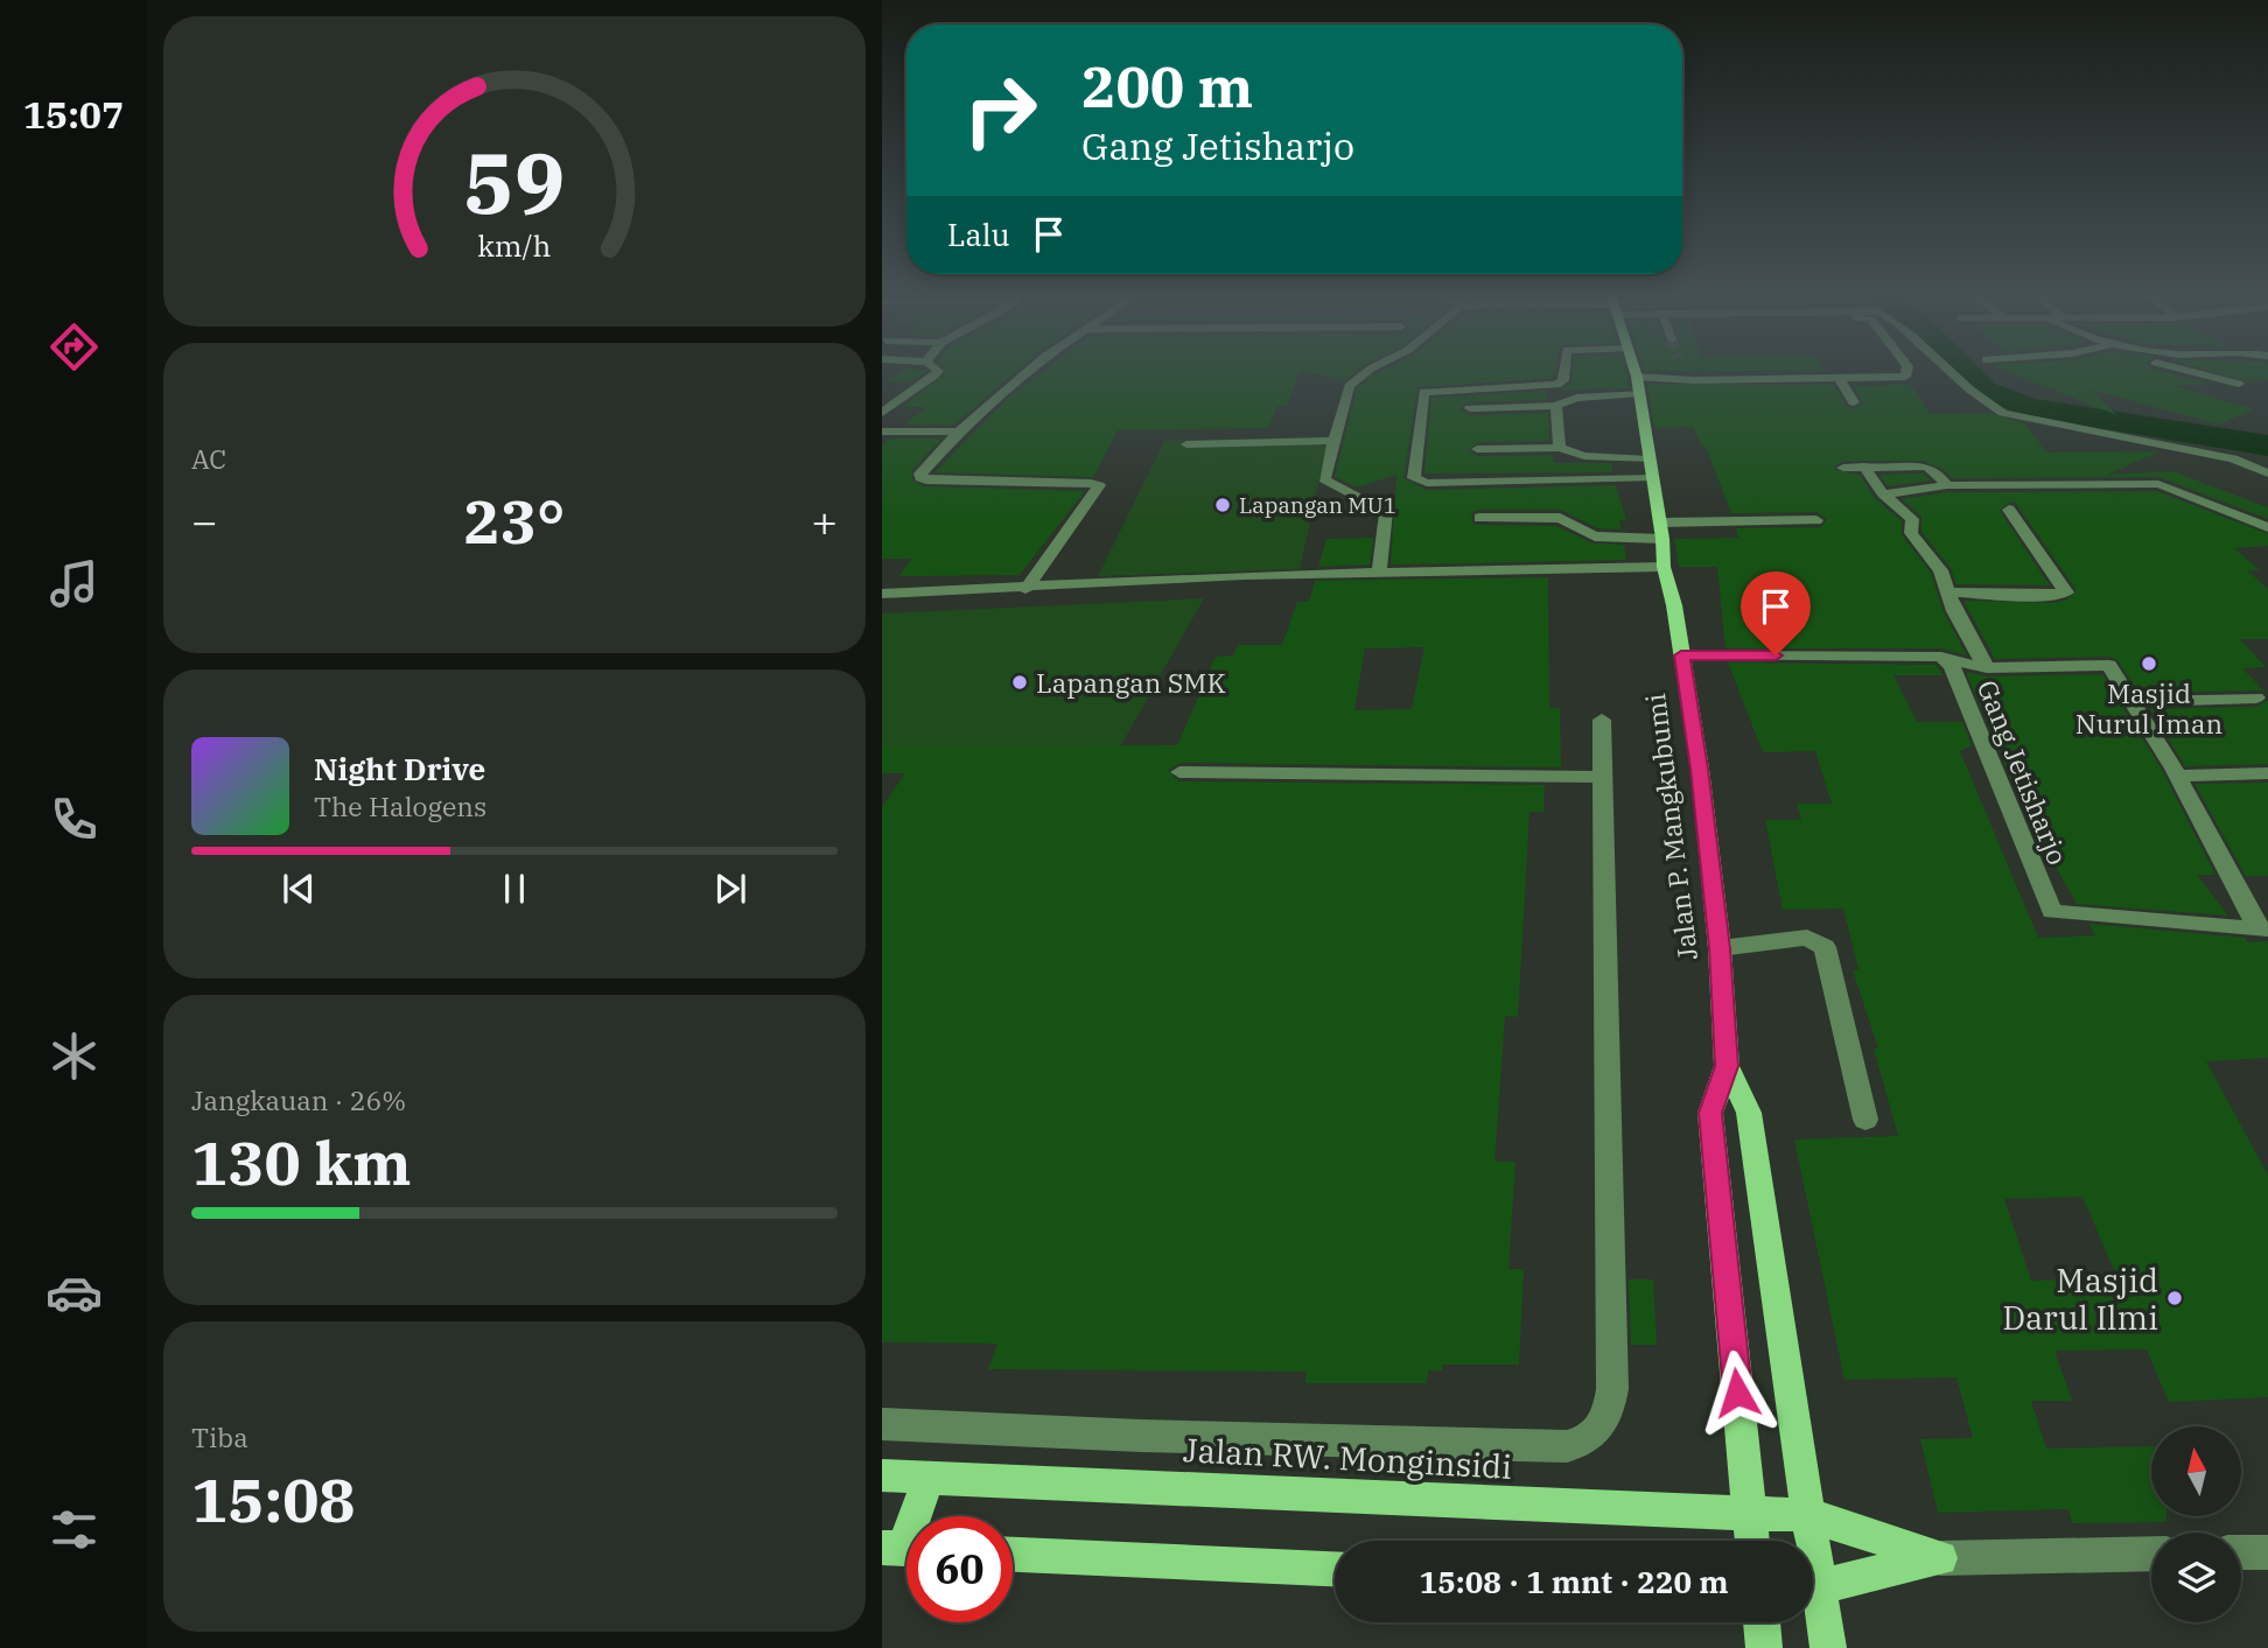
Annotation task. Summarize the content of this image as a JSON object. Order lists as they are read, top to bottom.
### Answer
{
  "streets": {
    "main road": ["Jalan P. Mangkubumi", "Jalan RW. Monginsidi"],
    "street": ["Gang Jetisharjo"]
  },
  "crossings": [
    ["Gang Jetisharjo", "Jalan P. Mangkubumi"],
    ["Jalan P. Mangkubumi", "Jalan RW. Monginsidi"]
  ],
  "places": [
    "Lapangan MU1",
    "Masjid Nurul Iman",
    "Lapangan SMK",
    "Masjid Darul Ilmi"
  ],
  "north": "top",
  "page": {
    "tabs": "15:07",
    "turn": ["200 m", "Gang Jetisharjo"],
    "then": "Lalu",
    "tile": [
      "AC",
      ["Jangkauan · 26%", "130 km"],
      ["Tiba", "15:08"]
    ],
    "heat": ["−", "23°", "+"],
    "song": ["Night Drive", "The Halogens"],
    "limit": "60",
    "trip": "15:08 · 1 mnt · 220 m",
    "gauge": ["59", "km/h"]
  }
}
